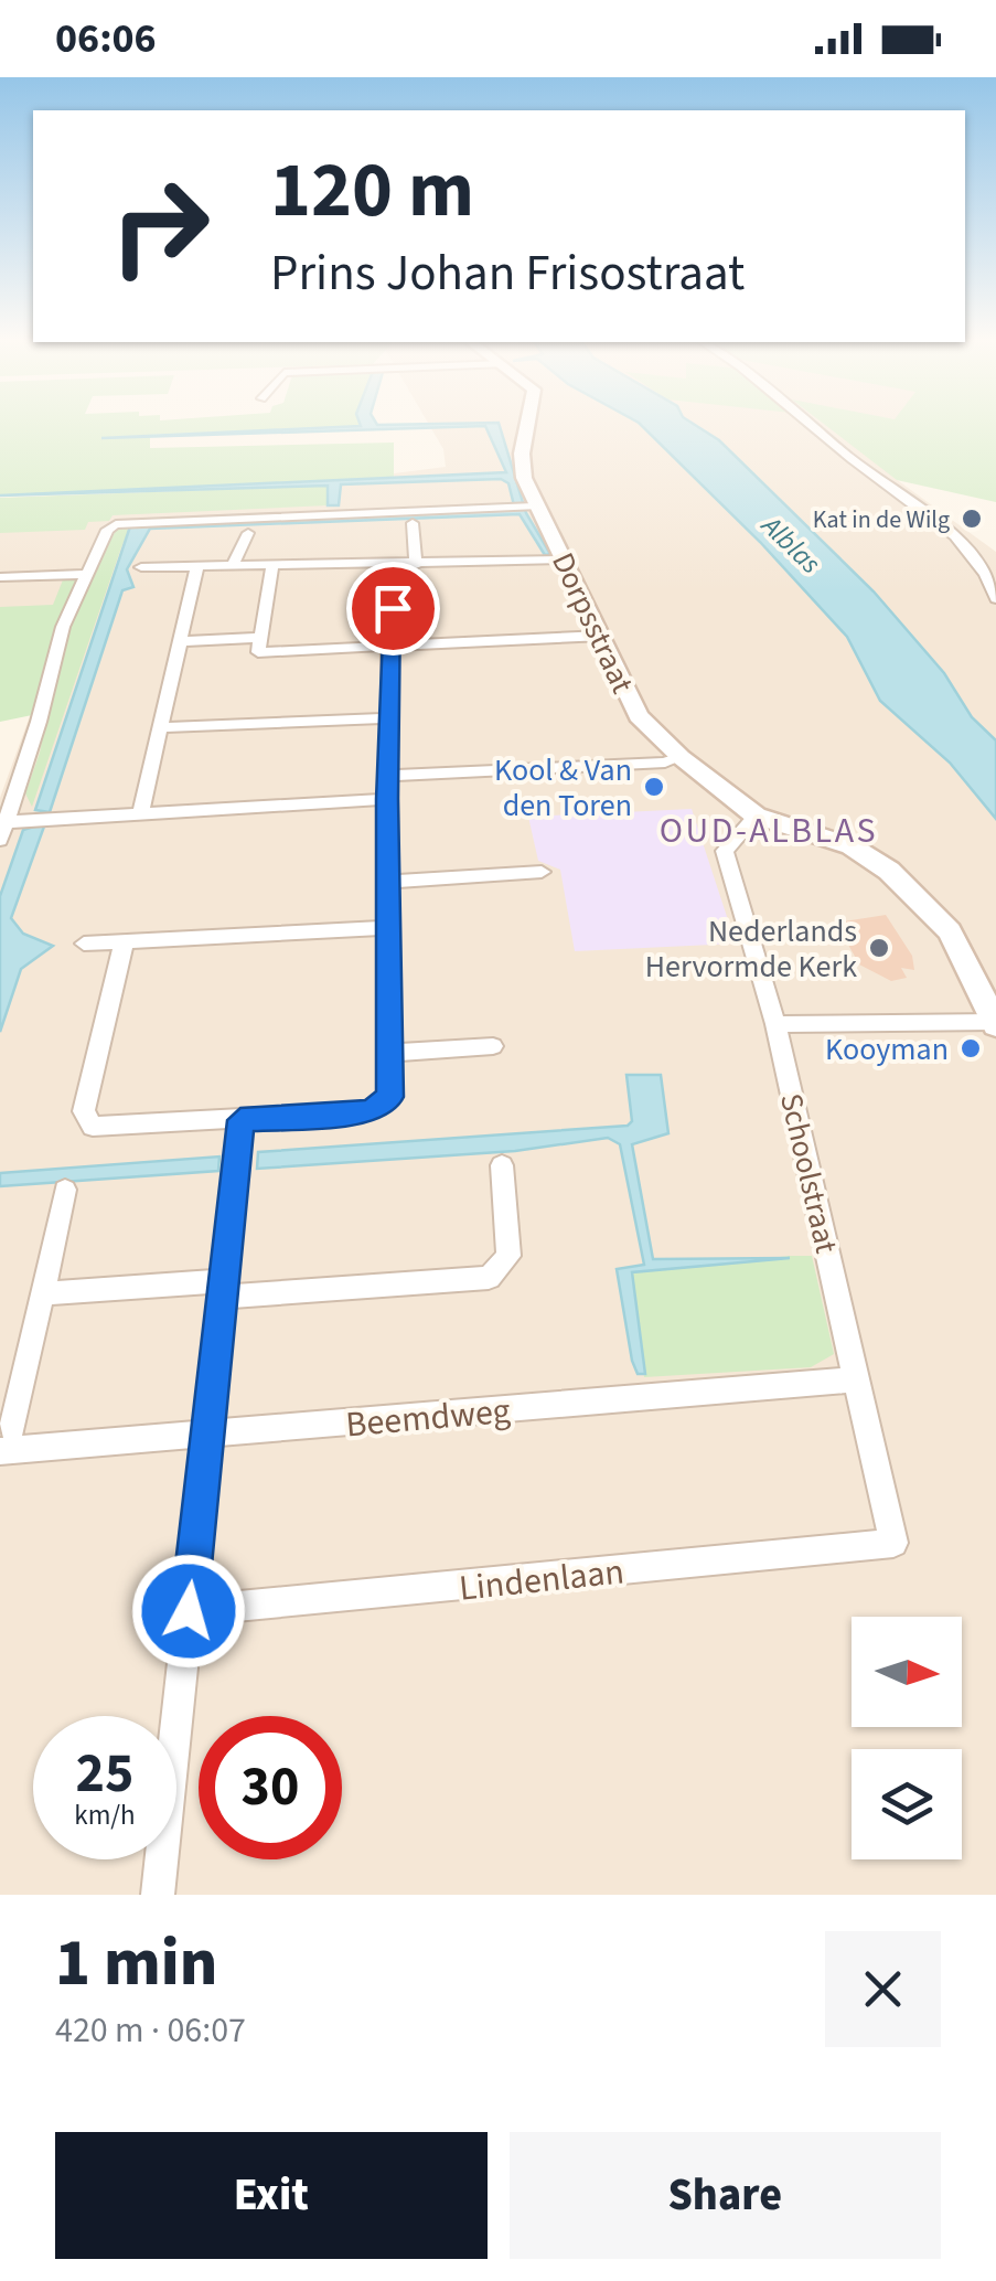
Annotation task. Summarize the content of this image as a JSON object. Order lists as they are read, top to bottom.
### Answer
{
  "streets": {
    "street": [
      "Dorpsstraat",
      "Schoolstraat",
      "Beemdweg",
      "Lindenlaan"
    ]
  },
  "crossings": [
    ["Dorpsstraat", "Schoolstraat"],
    ["Schoolstraat", "Beemdweg"],
    ["Schoolstraat", "Lindenlaan"]
  ],
  "districts": ["OUD-ALBLAS"],
  "water": ["Alblas"],
  "places": [
    "Kat in de Wilg",
    "Kool & Van den Toren",
    "Nederlands Hervormde Kerk",
    "Kooyman"
  ],
  "north": "right",
  "page": {
    "status": "06:06",
    "turn": ["120 m", "Prins Johan Frisostraat"],
    "speed": "25 km/h",
    "limit": "30",
    "heading": ["1 min", "420 m · 06:07"],
    "buttons": ["Exit", "Share"]
  }
}
